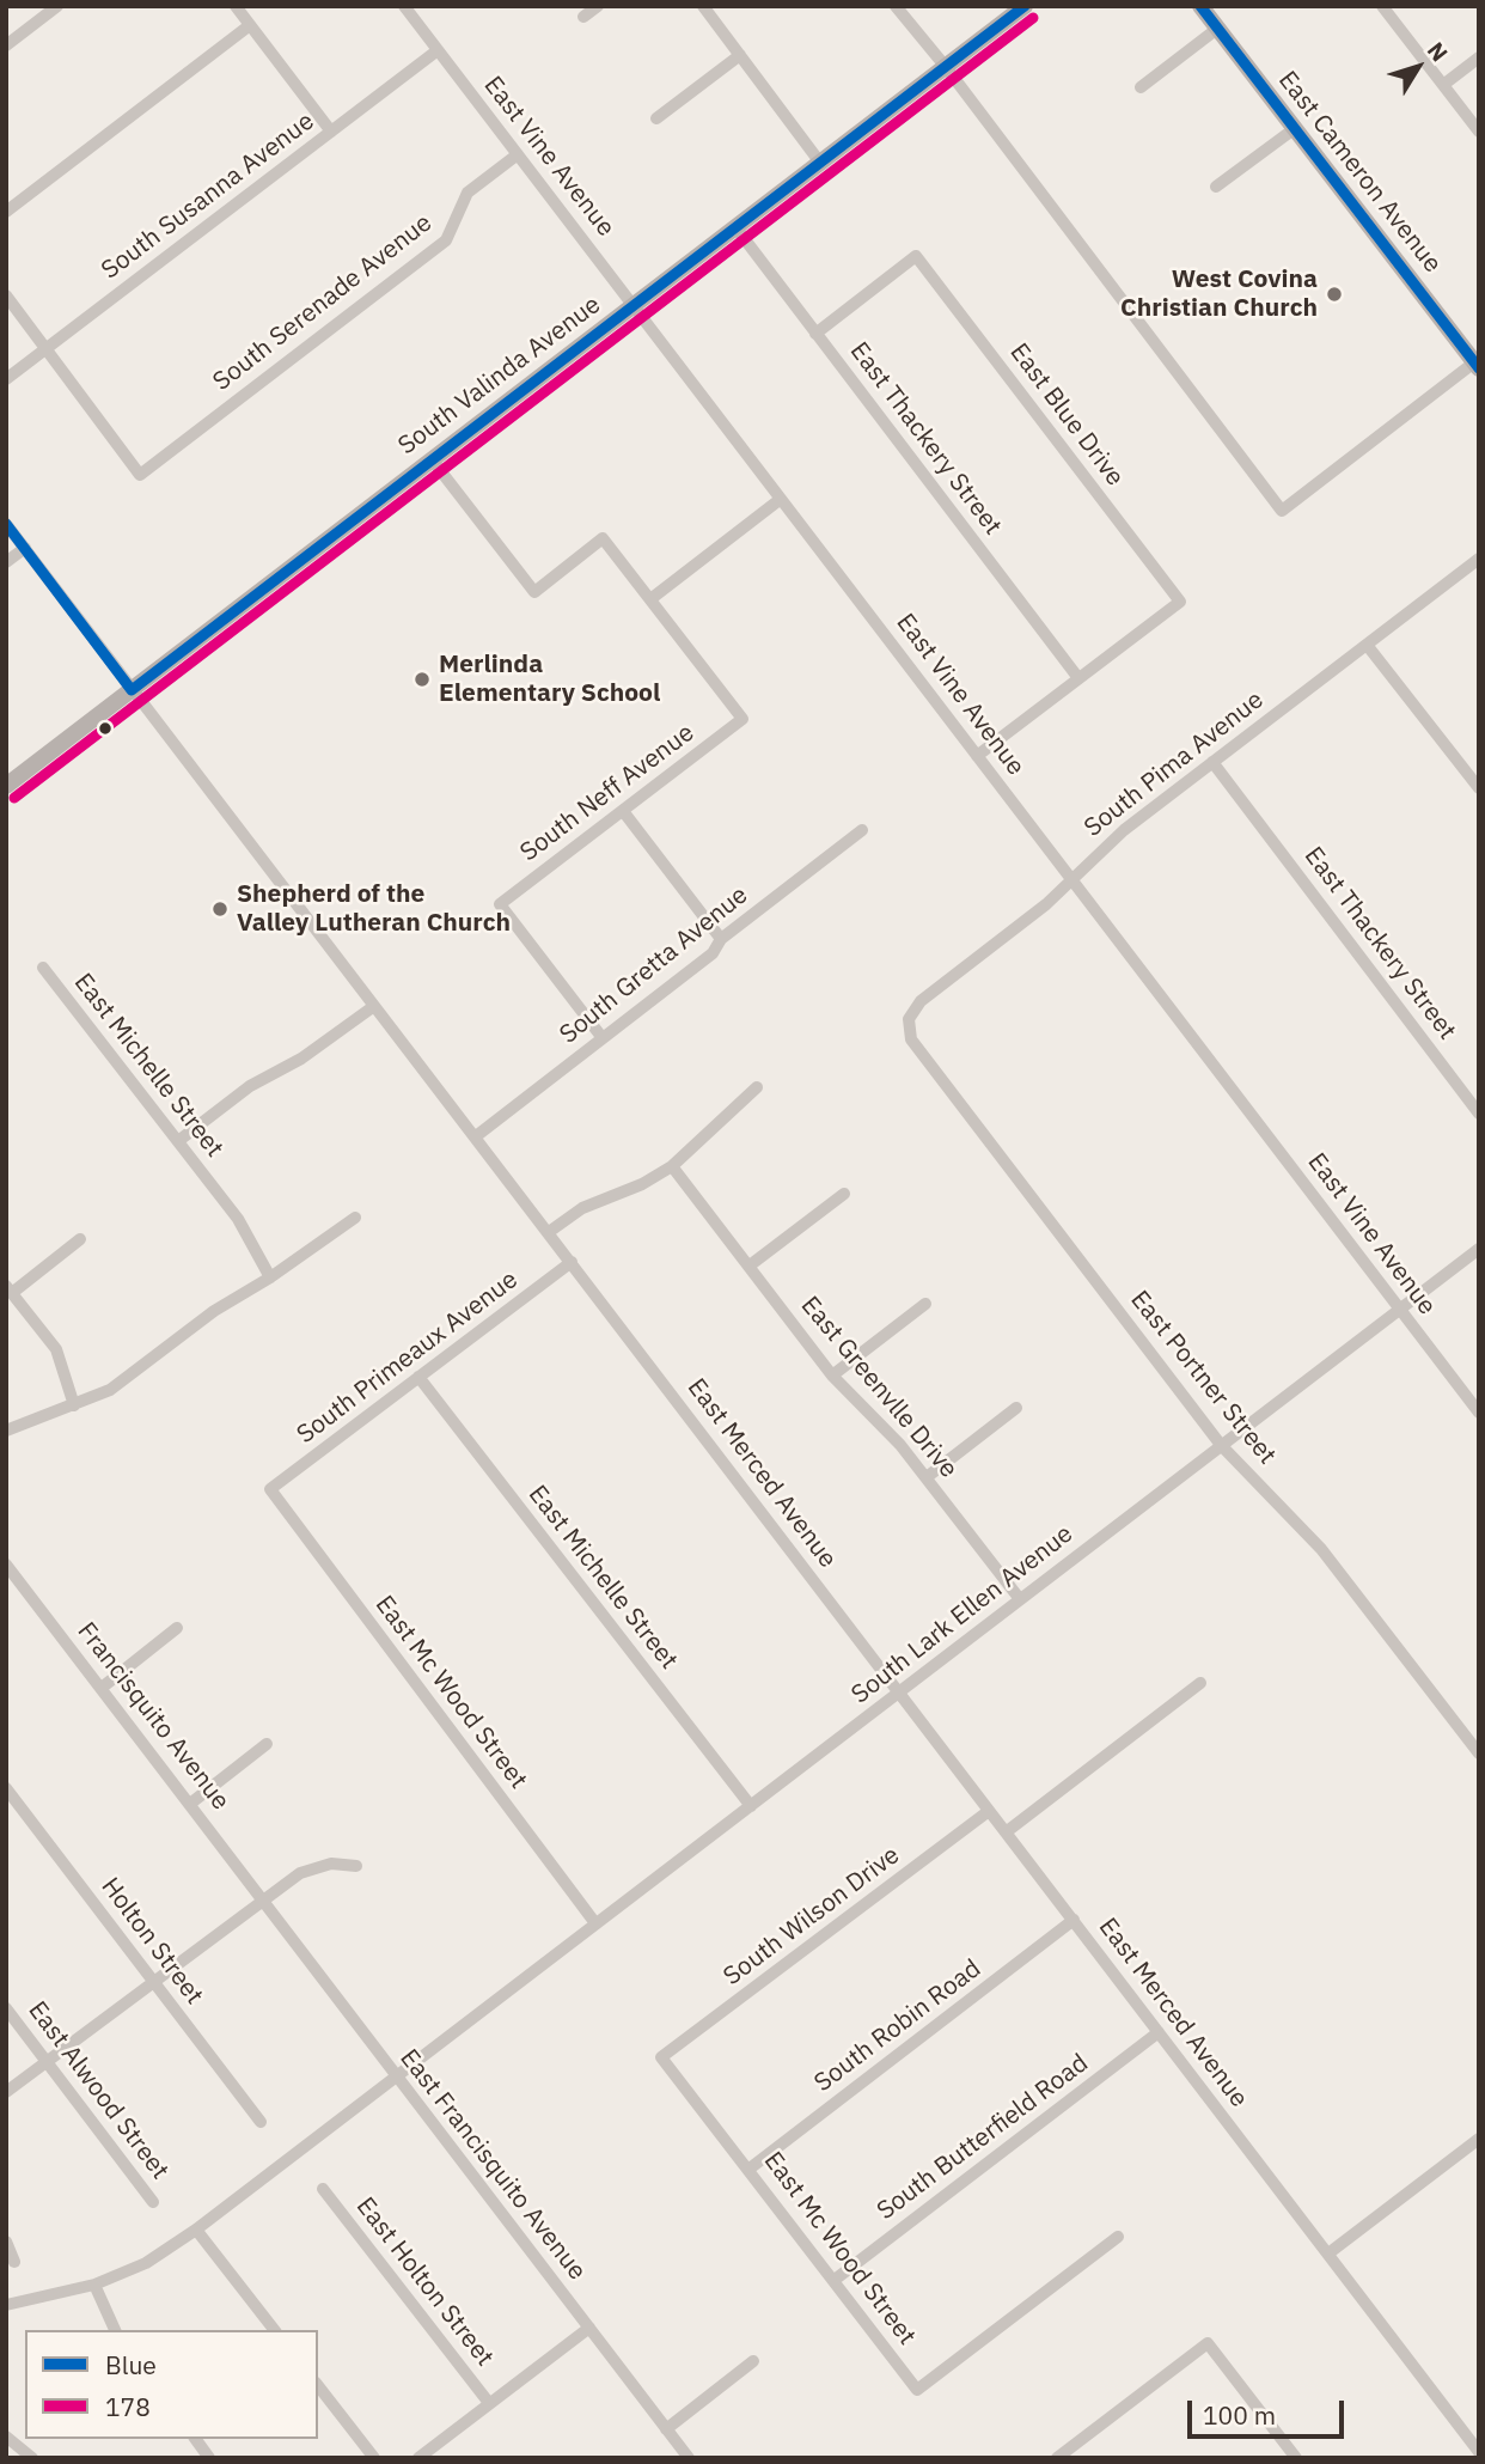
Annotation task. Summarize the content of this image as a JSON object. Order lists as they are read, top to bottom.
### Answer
{
  "streets": {
    "main road": ["East Cameron Avenue", "South Valinda Avenue"],
    "street": [
      "East Vine Avenue",
      "South Susanna Avenue",
      "South Serenade Avenue",
      "East Blue Drive",
      "East Thackery Street",
      "South Pima Avenue",
      "South Neff Avenue",
      "South Gretta Avenue",
      "East Michelle Street",
      "South Primeaux Avenue",
      "East Portner Street",
      "East Greenvlle Drive",
      "East Merced Avenue",
      "South Lark Ellen Avenue",
      "East Mc Wood Street",
      "Francisquito Avenue",
      "South Wilson Drive",
      "Holton Street",
      "South Robin Road",
      "East Alwood Street",
      "South Butterfield Road",
      "East Francisquito Avenue",
      "East Holton Street"
    ]
  },
  "crossings": [
    ["East Vine Avenue", "South Susanna Avenue"],
    ["East Vine Avenue", "South Serenade Avenue"],
    ["East Vine Avenue", "South Valinda Avenue"],
    ["East Vine Avenue", "South Pima Avenue"],
    ["East Vine Avenue", "South Lark Ellen Avenue"],
    ["South Susanna Avenue", "South Serenade Avenue"],
    ["South Valinda Avenue", "East Thackery Street"],
    ["South Valinda Avenue", "East Merced Avenue"],
    ["East Blue Drive", "East Thackery Street"],
    ["East Thackery Street", "South Pima Avenue"],
    ["South Pima Avenue", "East Portner Street"],
    ["South Neff Avenue", "South Gretta Avenue"],
    ["South Gretta Avenue", "East Merced Avenue"],
    ["East Michelle Street", "South Primeaux Avenue"],
    ["East Michelle Street", "South Lark Ellen Avenue"],
    ["South Primeaux Avenue", "East Merced Avenue"],
    ["South Primeaux Avenue", "East Mc Wood Street"],
    ["East Portner Street", "South Lark Ellen Avenue"],
    ["East Greenvlle Drive", "South Lark Ellen Avenue"],
    ["East Merced Avenue", "South Lark Ellen Avenue"],
    ["East Merced Avenue", "South Wilson Drive"],
    ["East Merced Avenue", "South Robin Road"],
    ["East Merced Avenue", "South Butterfield Road"],
    ["South Lark Ellen Avenue", "East Mc Wood Street"],
    ["South Lark Ellen Avenue", "East Francisquito Avenue"],
    ["East Mc Wood Street", "South Wilson Drive"],
    ["East Mc Wood Street", "South Robin Road"],
    ["East Mc Wood Street", "South Butterfield Road"],
    ["Francisquito Avenue", "East Francisquito Avenue"]
  ],
  "places": ["West Covina Christian Church", "Merlinda Elementary School", "Shepherd of the Valley Lutheran Church"],
  "lines": ["transit line Blue", "transit line 178"],
  "legend": ["Blue", "178"],
  "scale_bar": "100 m",
  "north": "top right"
}
